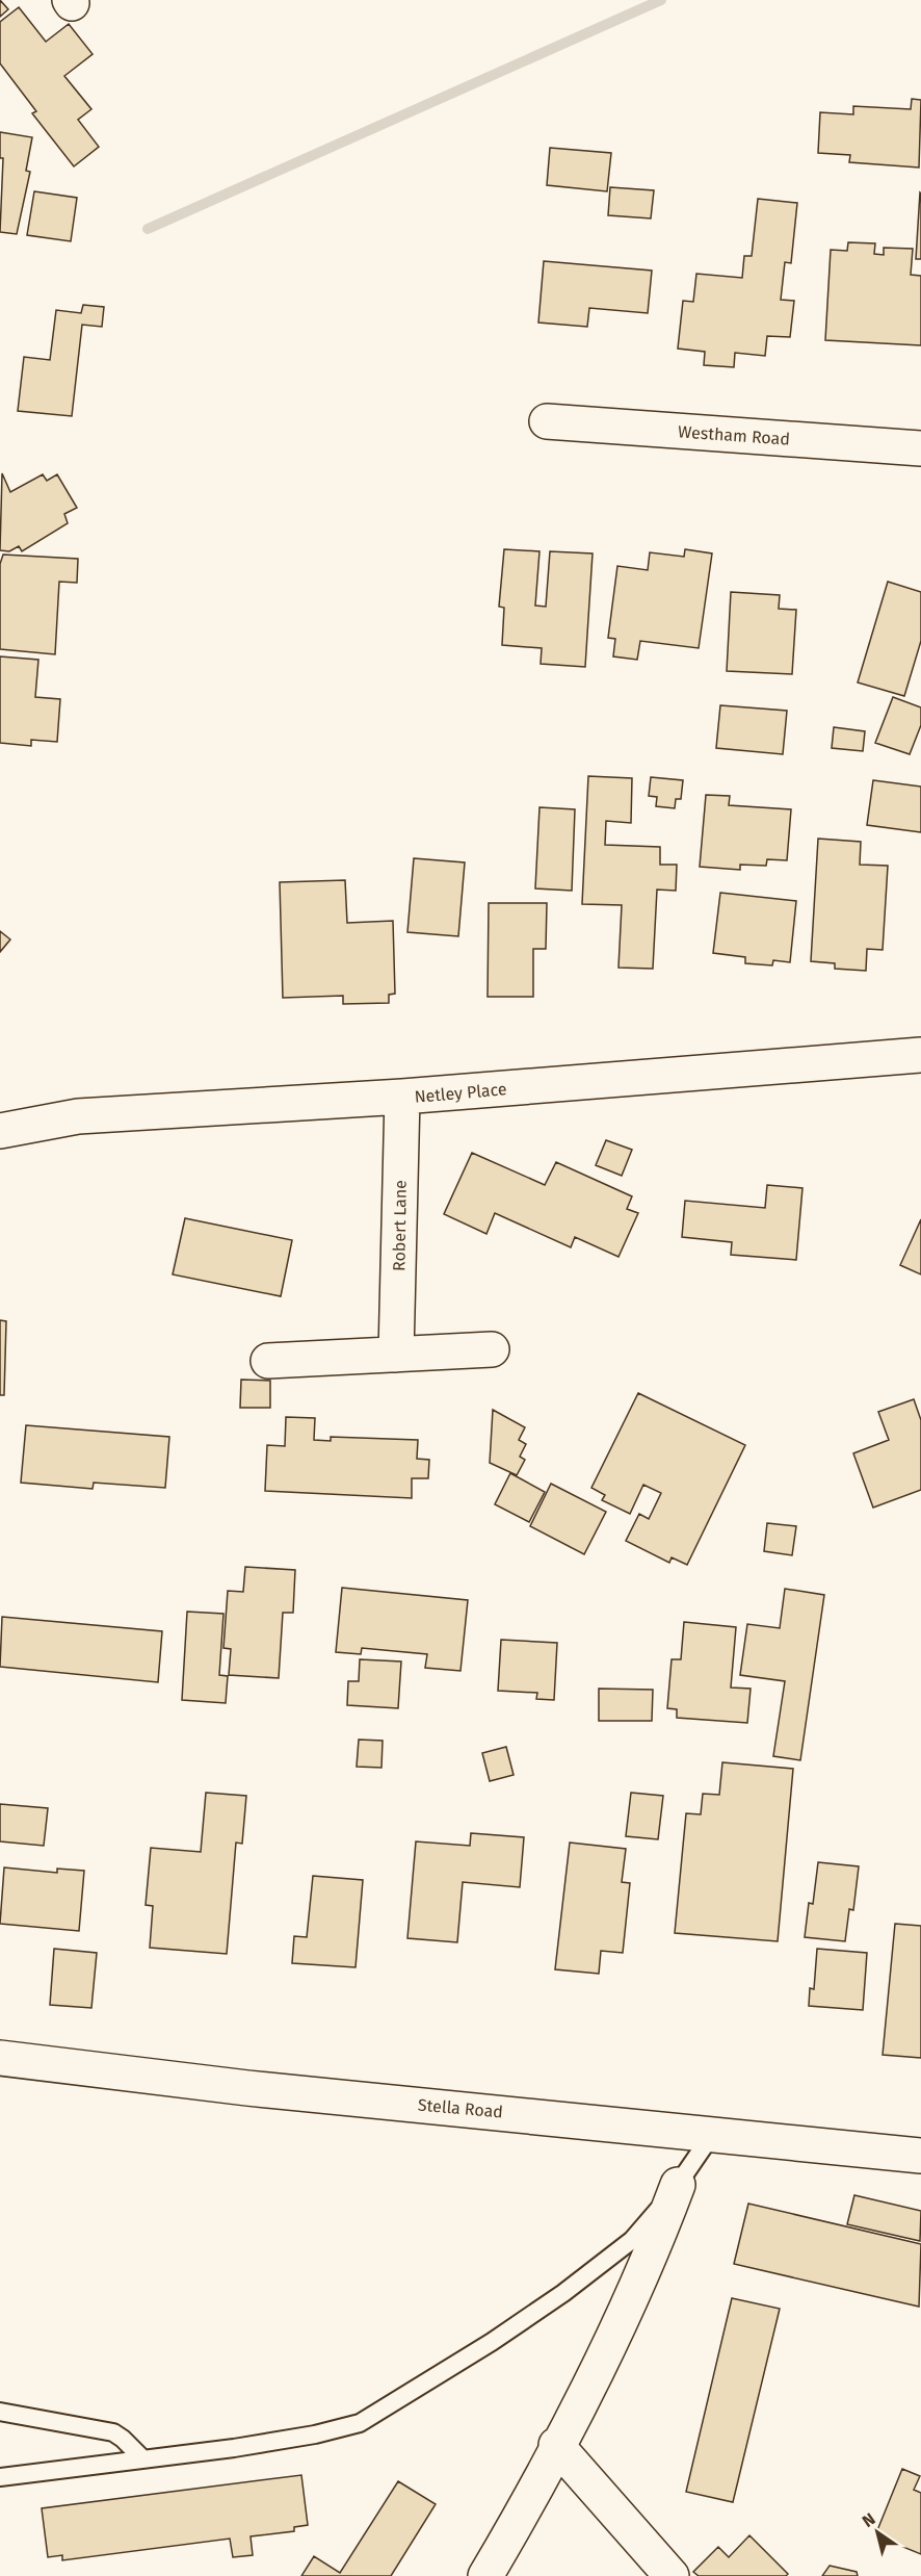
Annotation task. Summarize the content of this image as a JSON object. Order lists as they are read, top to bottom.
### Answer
{
  "streets": {
    "street": [
      "Westham Road",
      "Netley Place",
      "Robert Lane",
      "Stella Road"
    ]
  },
  "crossings": [
    ["Netley Place", "Robert Lane"]
  ],
  "north": "top left"
}
